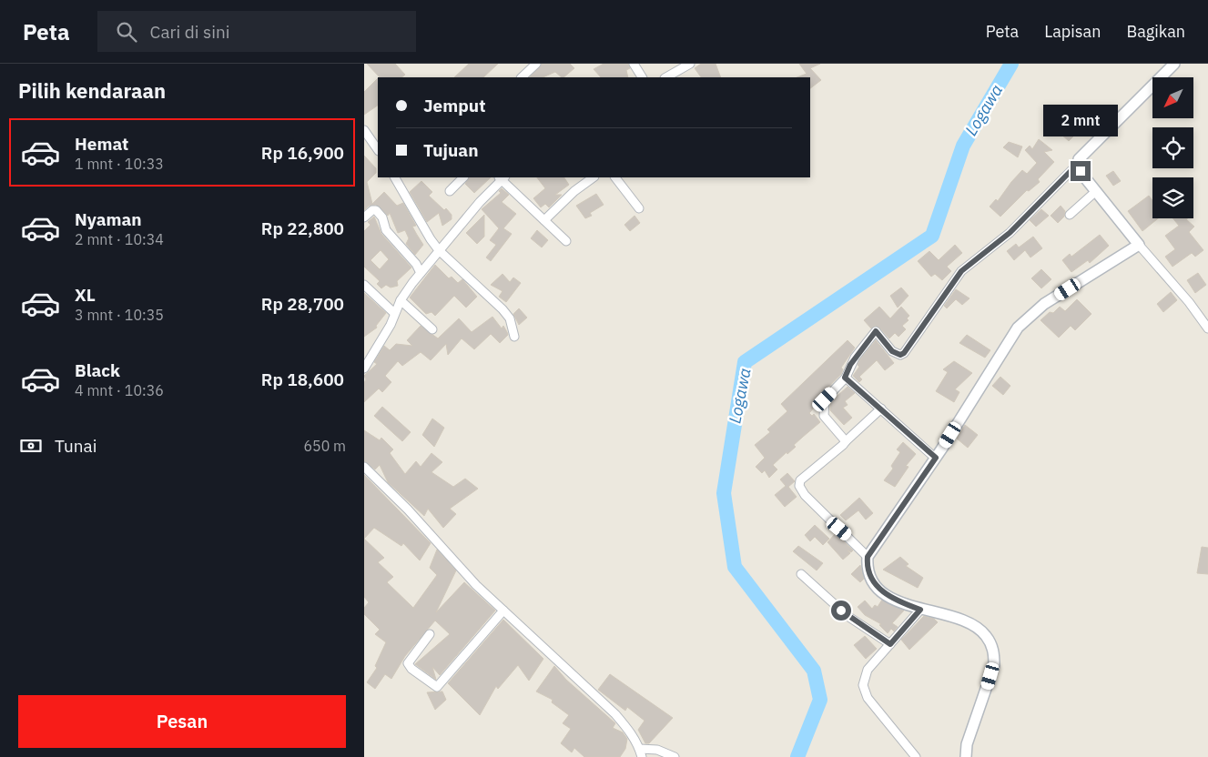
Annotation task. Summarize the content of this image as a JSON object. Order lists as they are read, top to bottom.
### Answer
{
  "water": ["Logawa"],
  "north": "bottom left",
  "page": {
    "header": "Peta",
    "search": "Cari di sini",
    "nav": ["Peta", "Lapisan", "Bagikan"],
    "heading": "Pilih kendaraan",
    "banner": ["Jemput", "Tujuan"],
    "bubble": "2 mnt",
    "list": [
      {
        "name": "Hemat",
        "note": "1 mnt · 10:33",
        "value": "Rp 16,900"
      },
      {
        "name": "Nyaman",
        "note": "2 mnt · 10:34",
        "value": "Rp 22,800"
      },
      {
        "name": "XL",
        "note": "3 mnt · 10:35",
        "value": "Rp 28,700"
      },
      {
        "name": "Black",
        "note": "4 mnt · 10:36",
        "value": "Rp 18,600"
      }
    ],
    "pay": ["Tunai", "650 m"],
    "buttons": "Pesan"
  }
}
